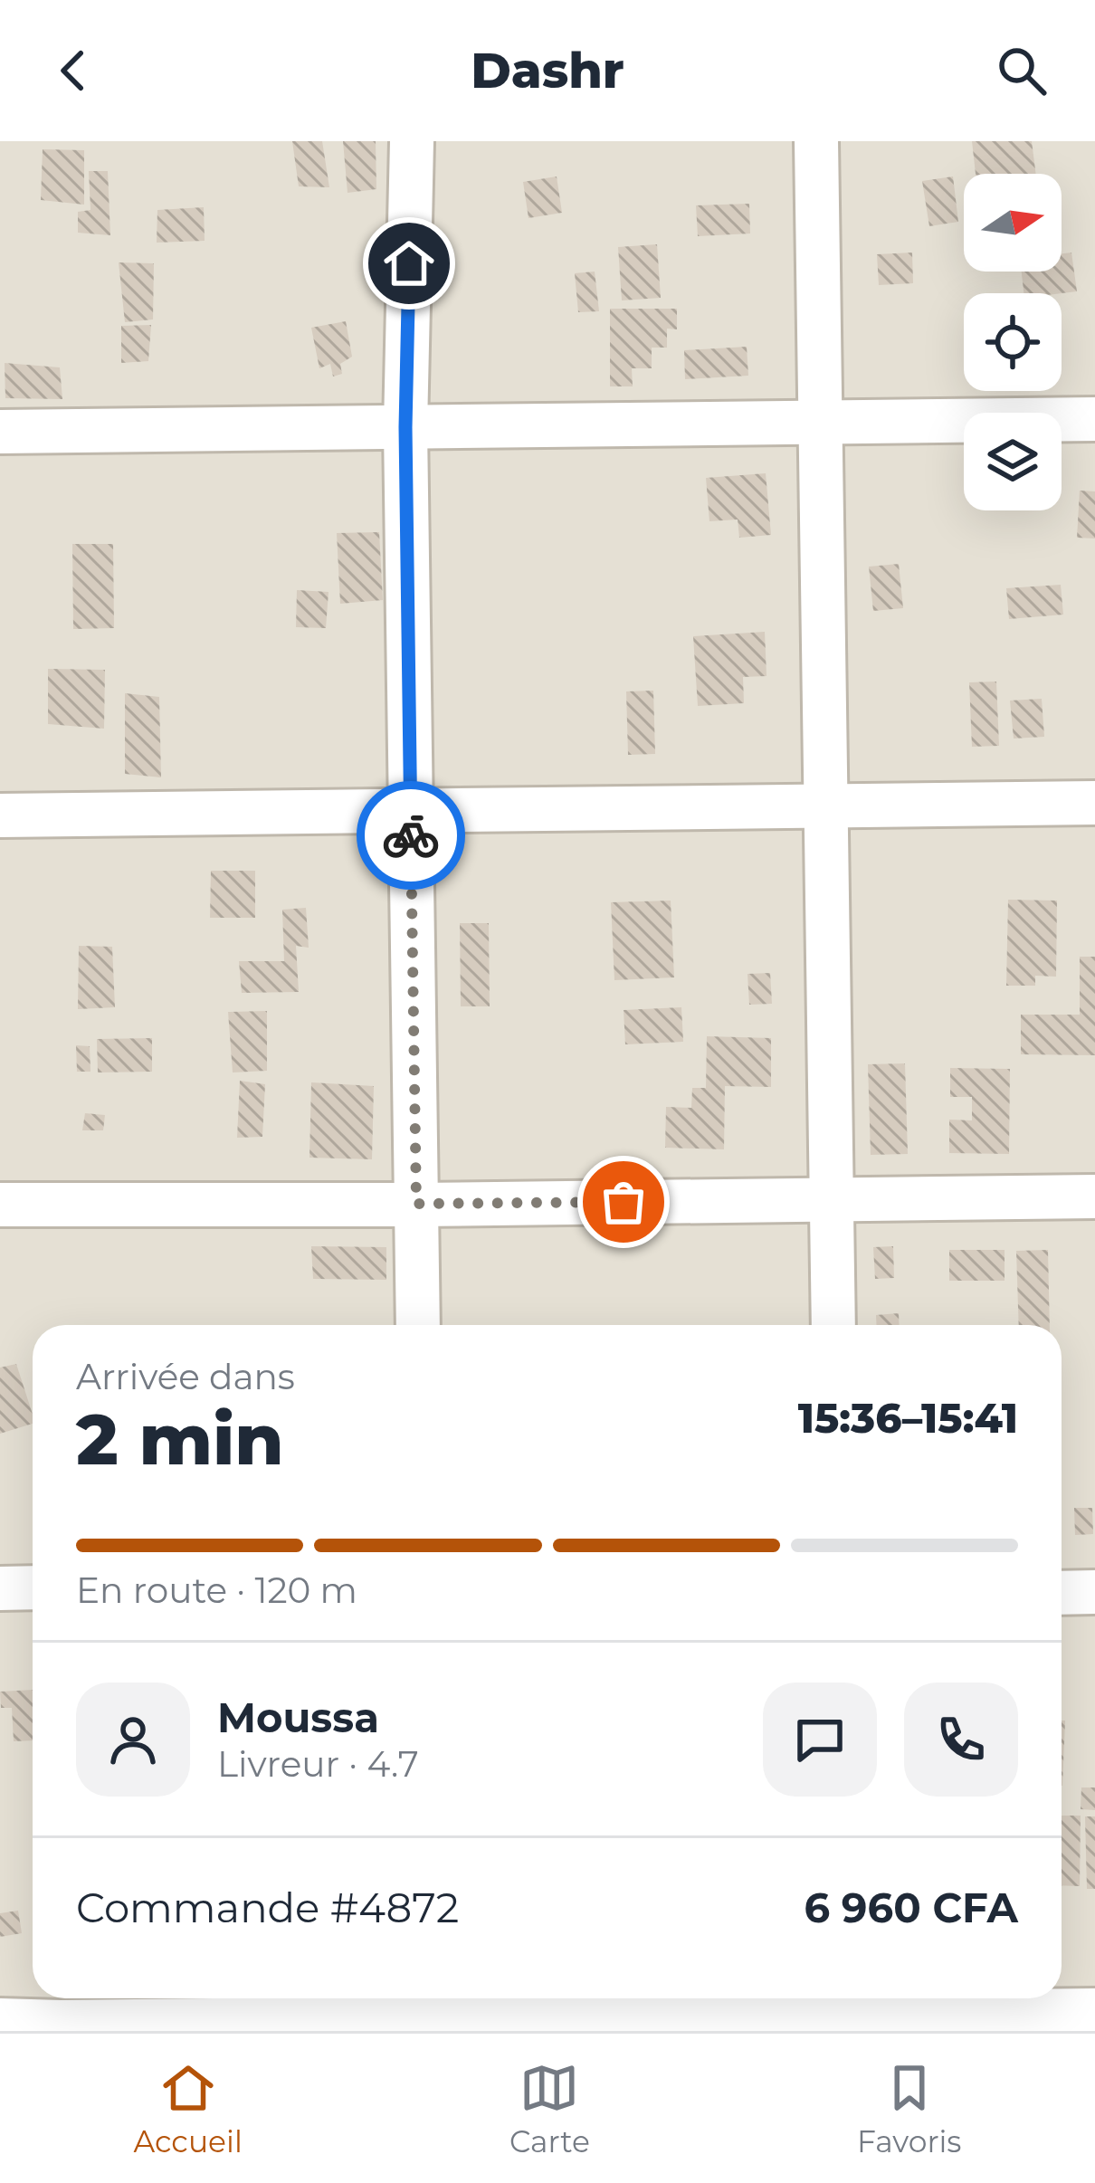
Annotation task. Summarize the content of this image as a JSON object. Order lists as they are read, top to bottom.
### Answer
{
  "north": "right",
  "page": {
    "header": "Dashr",
    "heading": ["2 min", "Arrivée dans", "15:36–15:41"],
    "panel": [
      "Moussa",
      "Livreur · 4.7",
      "Commande #4872",
      "6 960 CFA"
    ],
    "bar": "En route · 120 m",
    "tabs": ["Accueil", "Carte", "Favoris"]
  }
}
